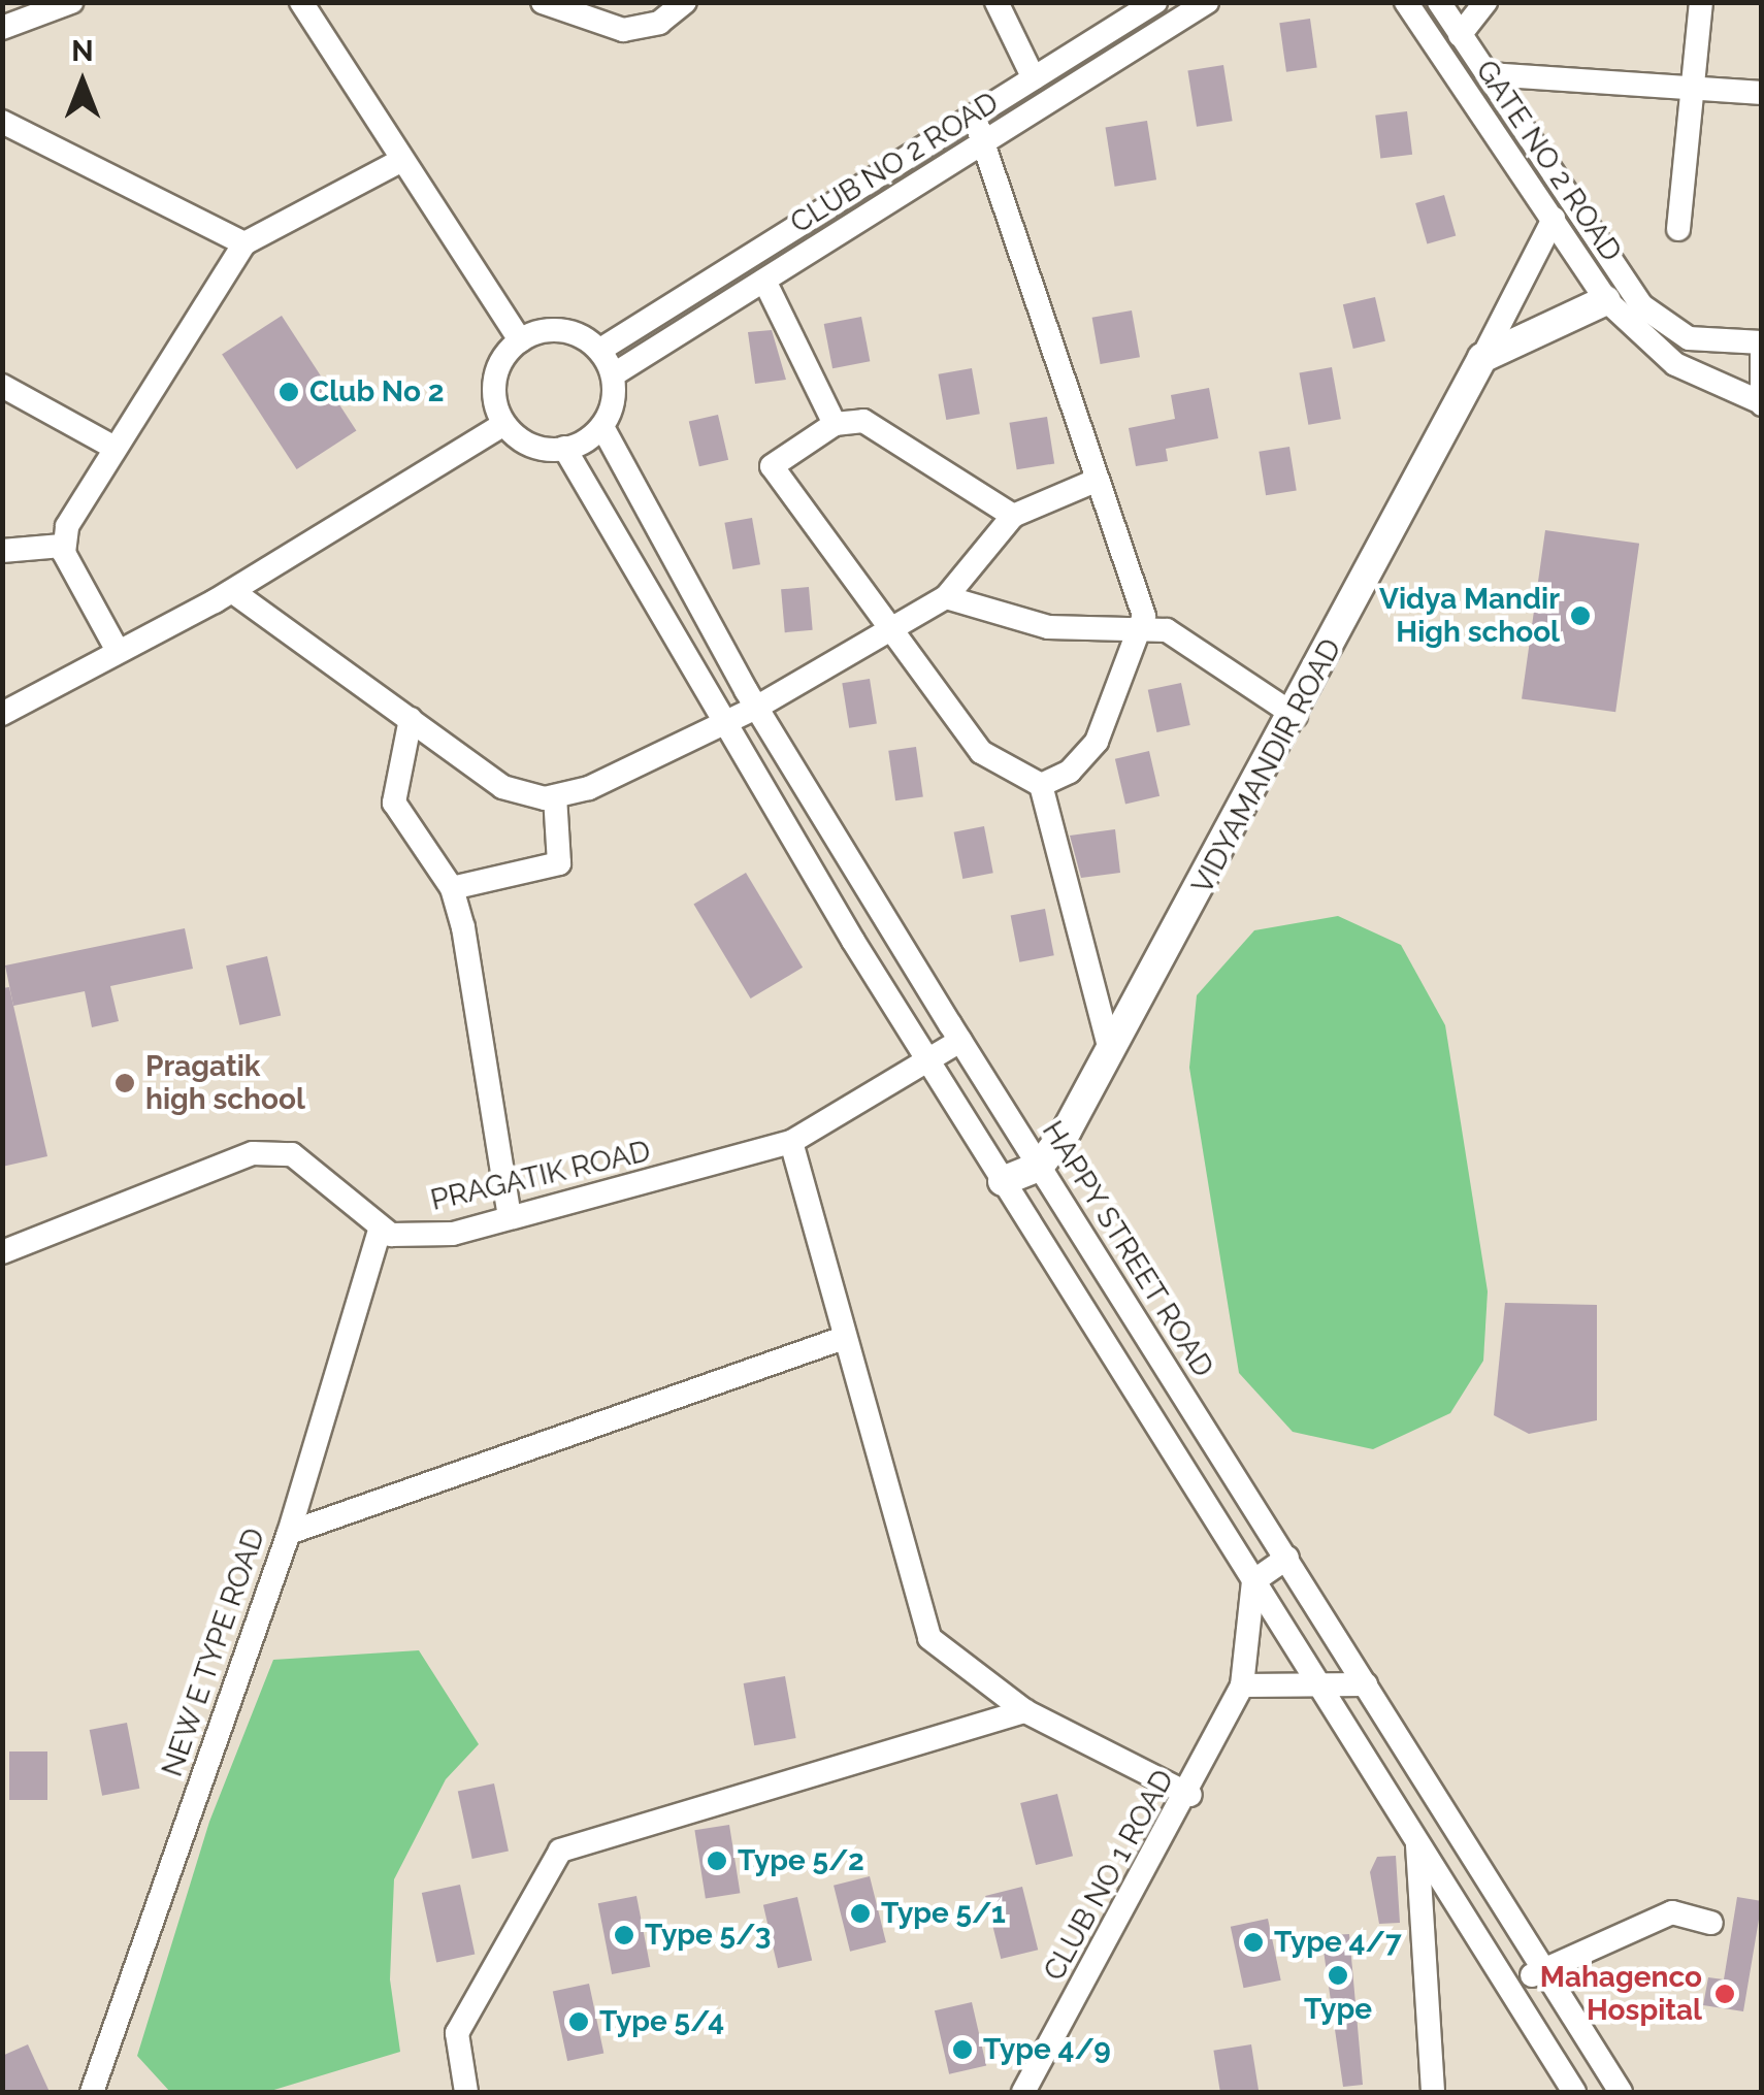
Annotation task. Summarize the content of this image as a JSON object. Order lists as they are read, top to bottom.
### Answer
{
  "streets": {
    "main road": ["VIDYAMANDIR ROAD"],
    "street": [
      "GATE NO 2 ROAD",
      "CLUB NO 2 ROAD",
      "PRAGATIK ROAD",
      "HAPPY STREET ROAD",
      "NEW E TYPE ROAD",
      "CLUB NO 1 ROAD"
    ]
  },
  "crossings": [
    ["CLUB NO 2 ROAD", "HAPPY STREET ROAD"],
    ["VIDYAMANDIR ROAD", "HAPPY STREET ROAD"],
    ["PRAGATIK ROAD", "HAPPY STREET ROAD"],
    ["PRAGATIK ROAD", "NEW E TYPE ROAD"]
  ],
  "places": [
    "Club No 2",
    "Vidya Mandir High school",
    "Pragatik high school",
    "Type 5/2",
    "Type 5/1",
    "Type 5/3",
    "Type 4/7",
    "Type",
    "Mahagenco Hospital",
    "Type 5/4",
    "Type 4/9"
  ],
  "north": "top"
}
